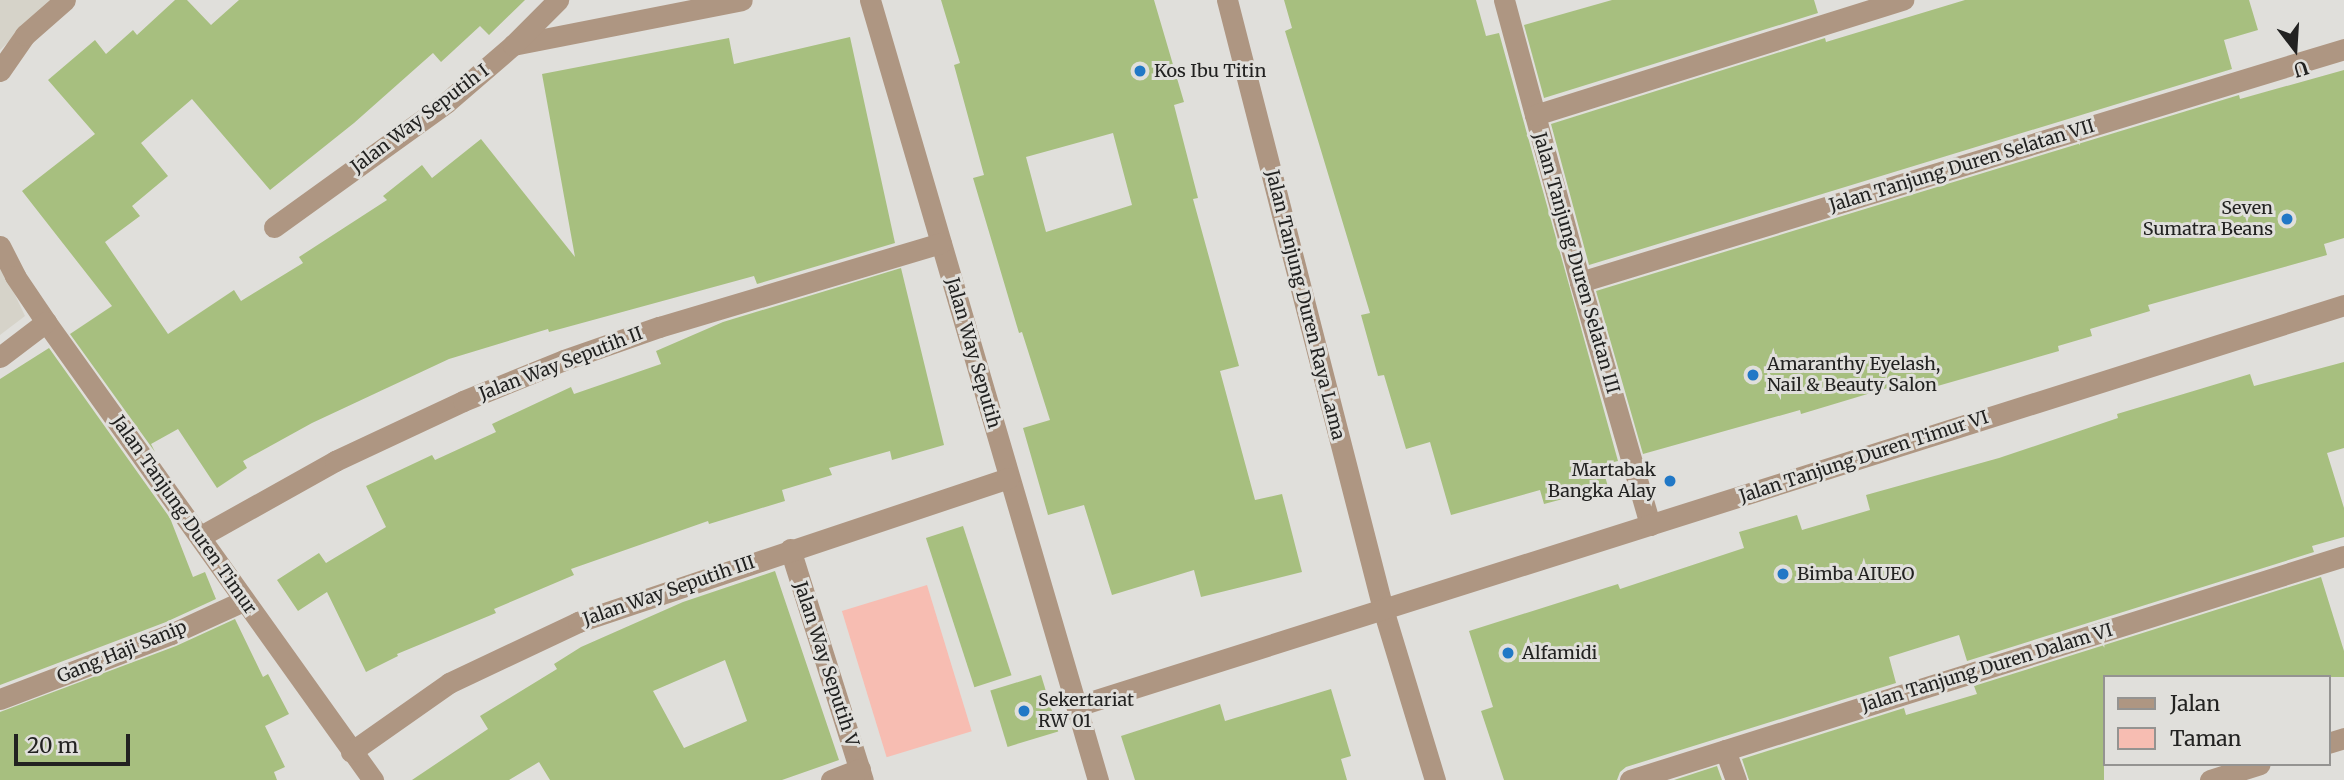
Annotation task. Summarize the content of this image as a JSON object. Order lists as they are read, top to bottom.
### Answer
{
  "streets": {
    "street": [
      "Jalan Way Seputih I",
      "Jalan Tanjung Duren Selatan VII",
      "Jalan Tanjung Duren Selatan III",
      "Jalan Tanjung Duren Raya Lama",
      "Jalan Way Seputih",
      "Jalan Way Seputih II",
      "Jalan Tanjung Duren Timur VI",
      "Jalan Tanjung Duren Timur",
      "Jalan Way Seputih III",
      "Gang Haji Sanip",
      "Jalan Way Seputih V",
      "Jalan Tanjung Duren Dalam VI"
    ]
  },
  "crossings": [
    ["Jalan Tanjung Duren Selatan VII", "Jalan Tanjung Duren Selatan III"],
    ["Jalan Tanjung Duren Selatan III", "Jalan Tanjung Duren Timur VI"],
    ["Jalan Tanjung Duren Raya Lama", "Jalan Tanjung Duren Timur VI"],
    ["Jalan Way Seputih", "Jalan Way Seputih II"],
    ["Jalan Way Seputih", "Jalan Way Seputih III"],
    ["Jalan Way Seputih II", "Jalan Tanjung Duren Timur"],
    ["Jalan Tanjung Duren Timur", "Jalan Way Seputih III"],
    ["Jalan Tanjung Duren Timur", "Gang Haji Sanip"],
    ["Jalan Way Seputih III", "Jalan Way Seputih V"]
  ],
  "places": [
    "Kos Ibu Titin",
    "Seven Sumatra Beans",
    "Amaranthy Eyelash, Nail & Beauty Salon",
    "Martabak Bangka Alay",
    "Bimba AIUEO",
    "Alfamidi",
    "Sekertariat RW 01"
  ],
  "legend": ["Jalan", "Taman"],
  "scale_bar": "20 m",
  "north": "bottom"
}
